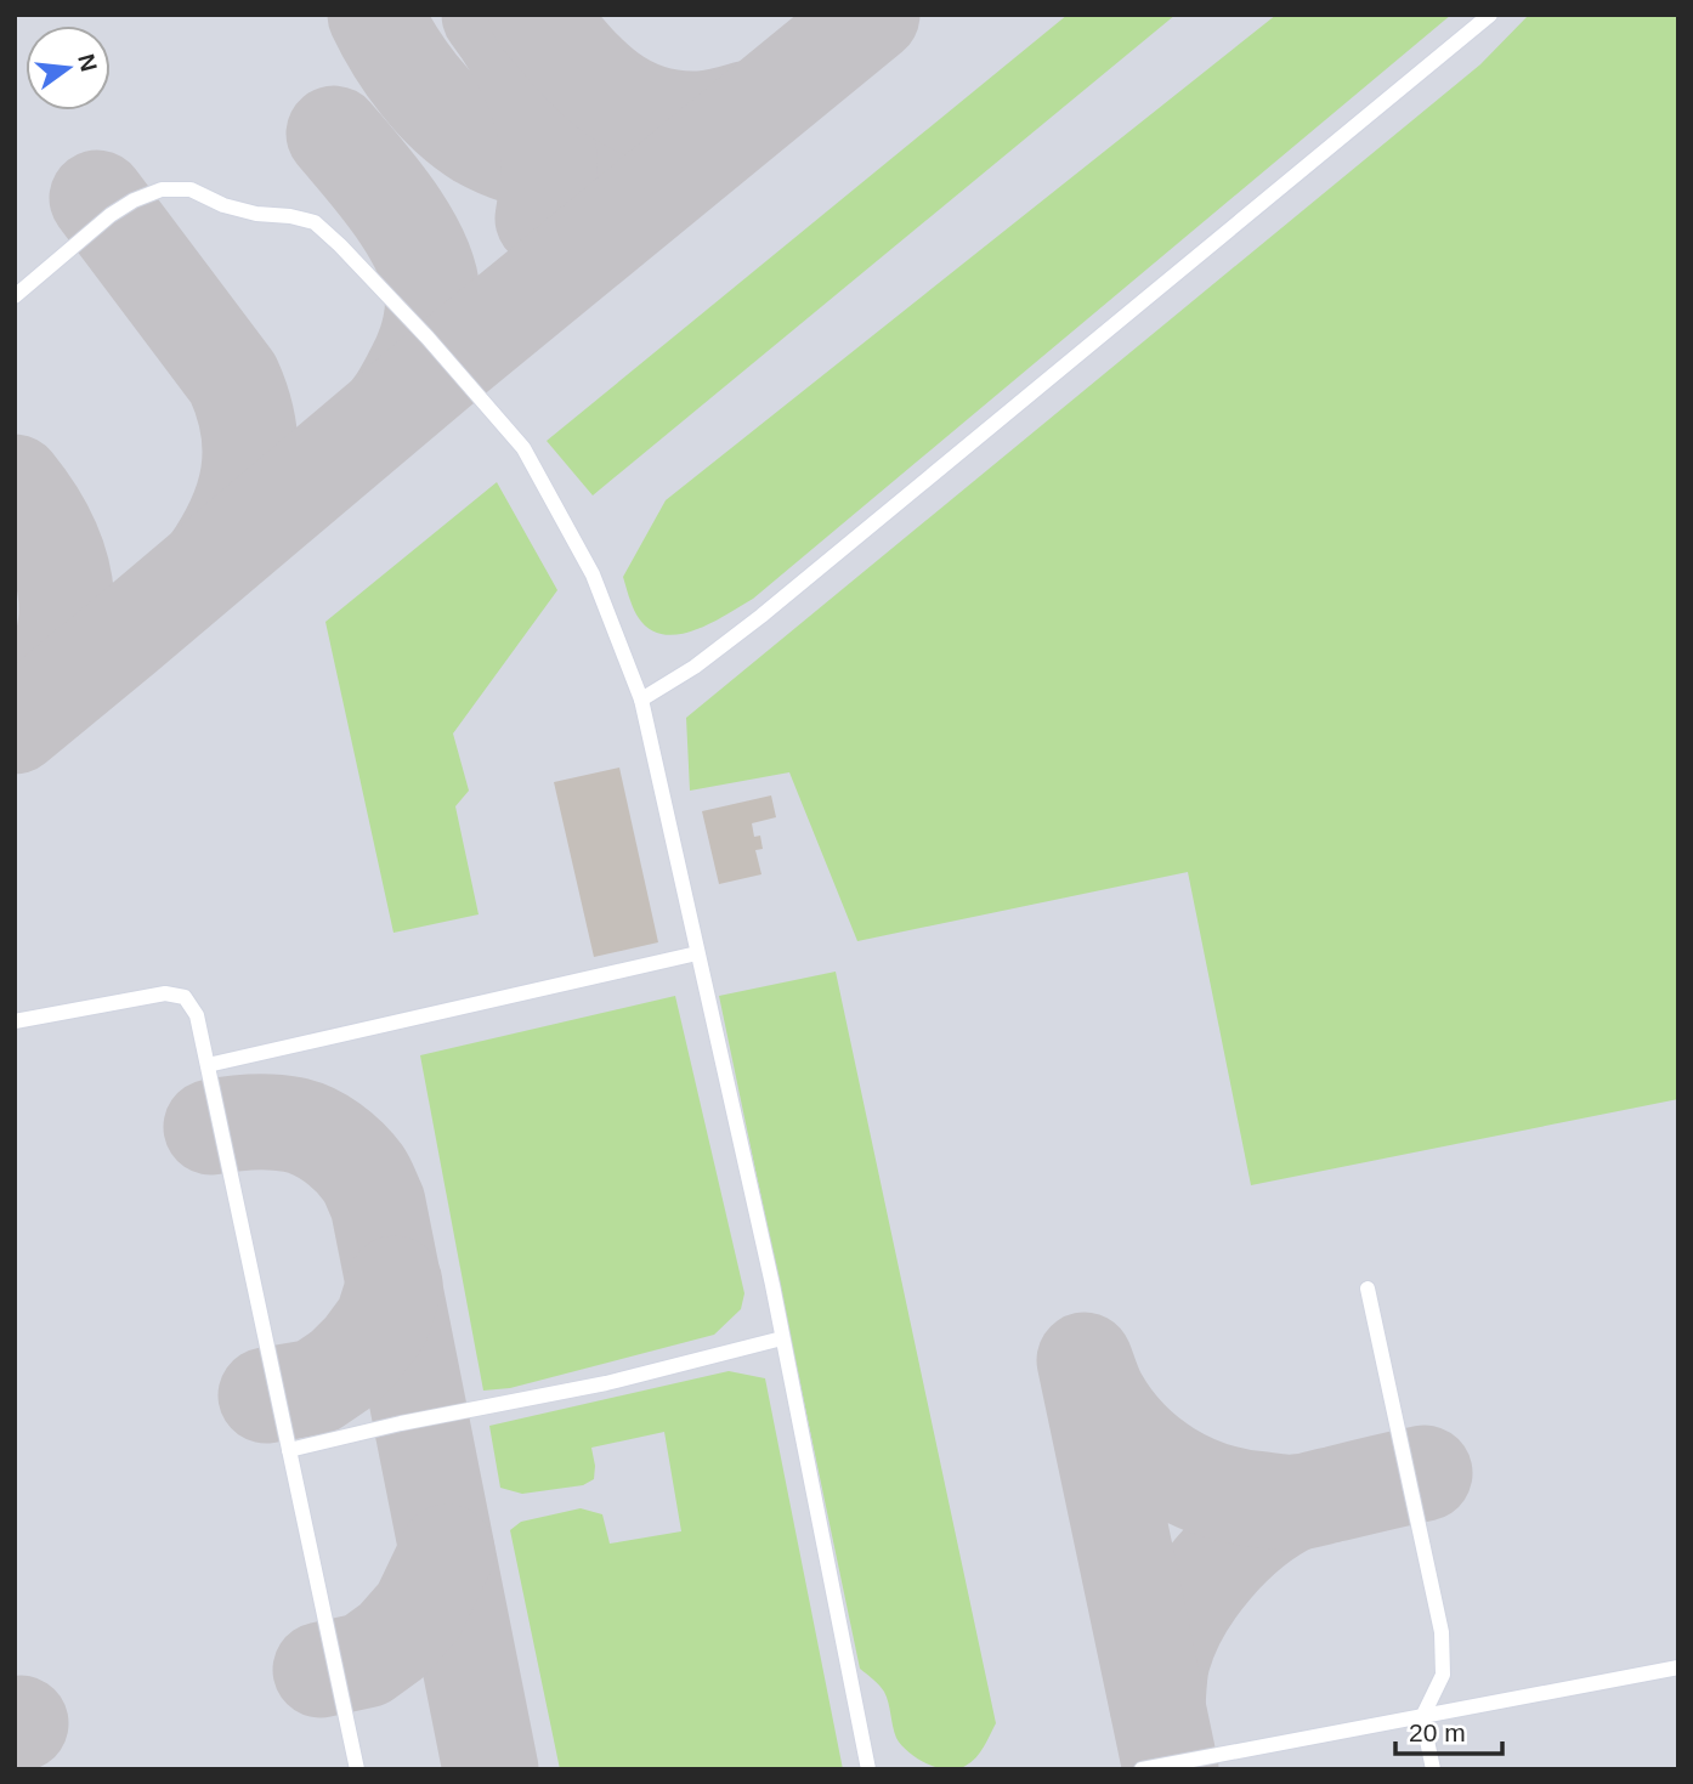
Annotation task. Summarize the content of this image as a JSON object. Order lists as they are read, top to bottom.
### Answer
{
  "scale_bar": "20 m",
  "north": "right"
}
